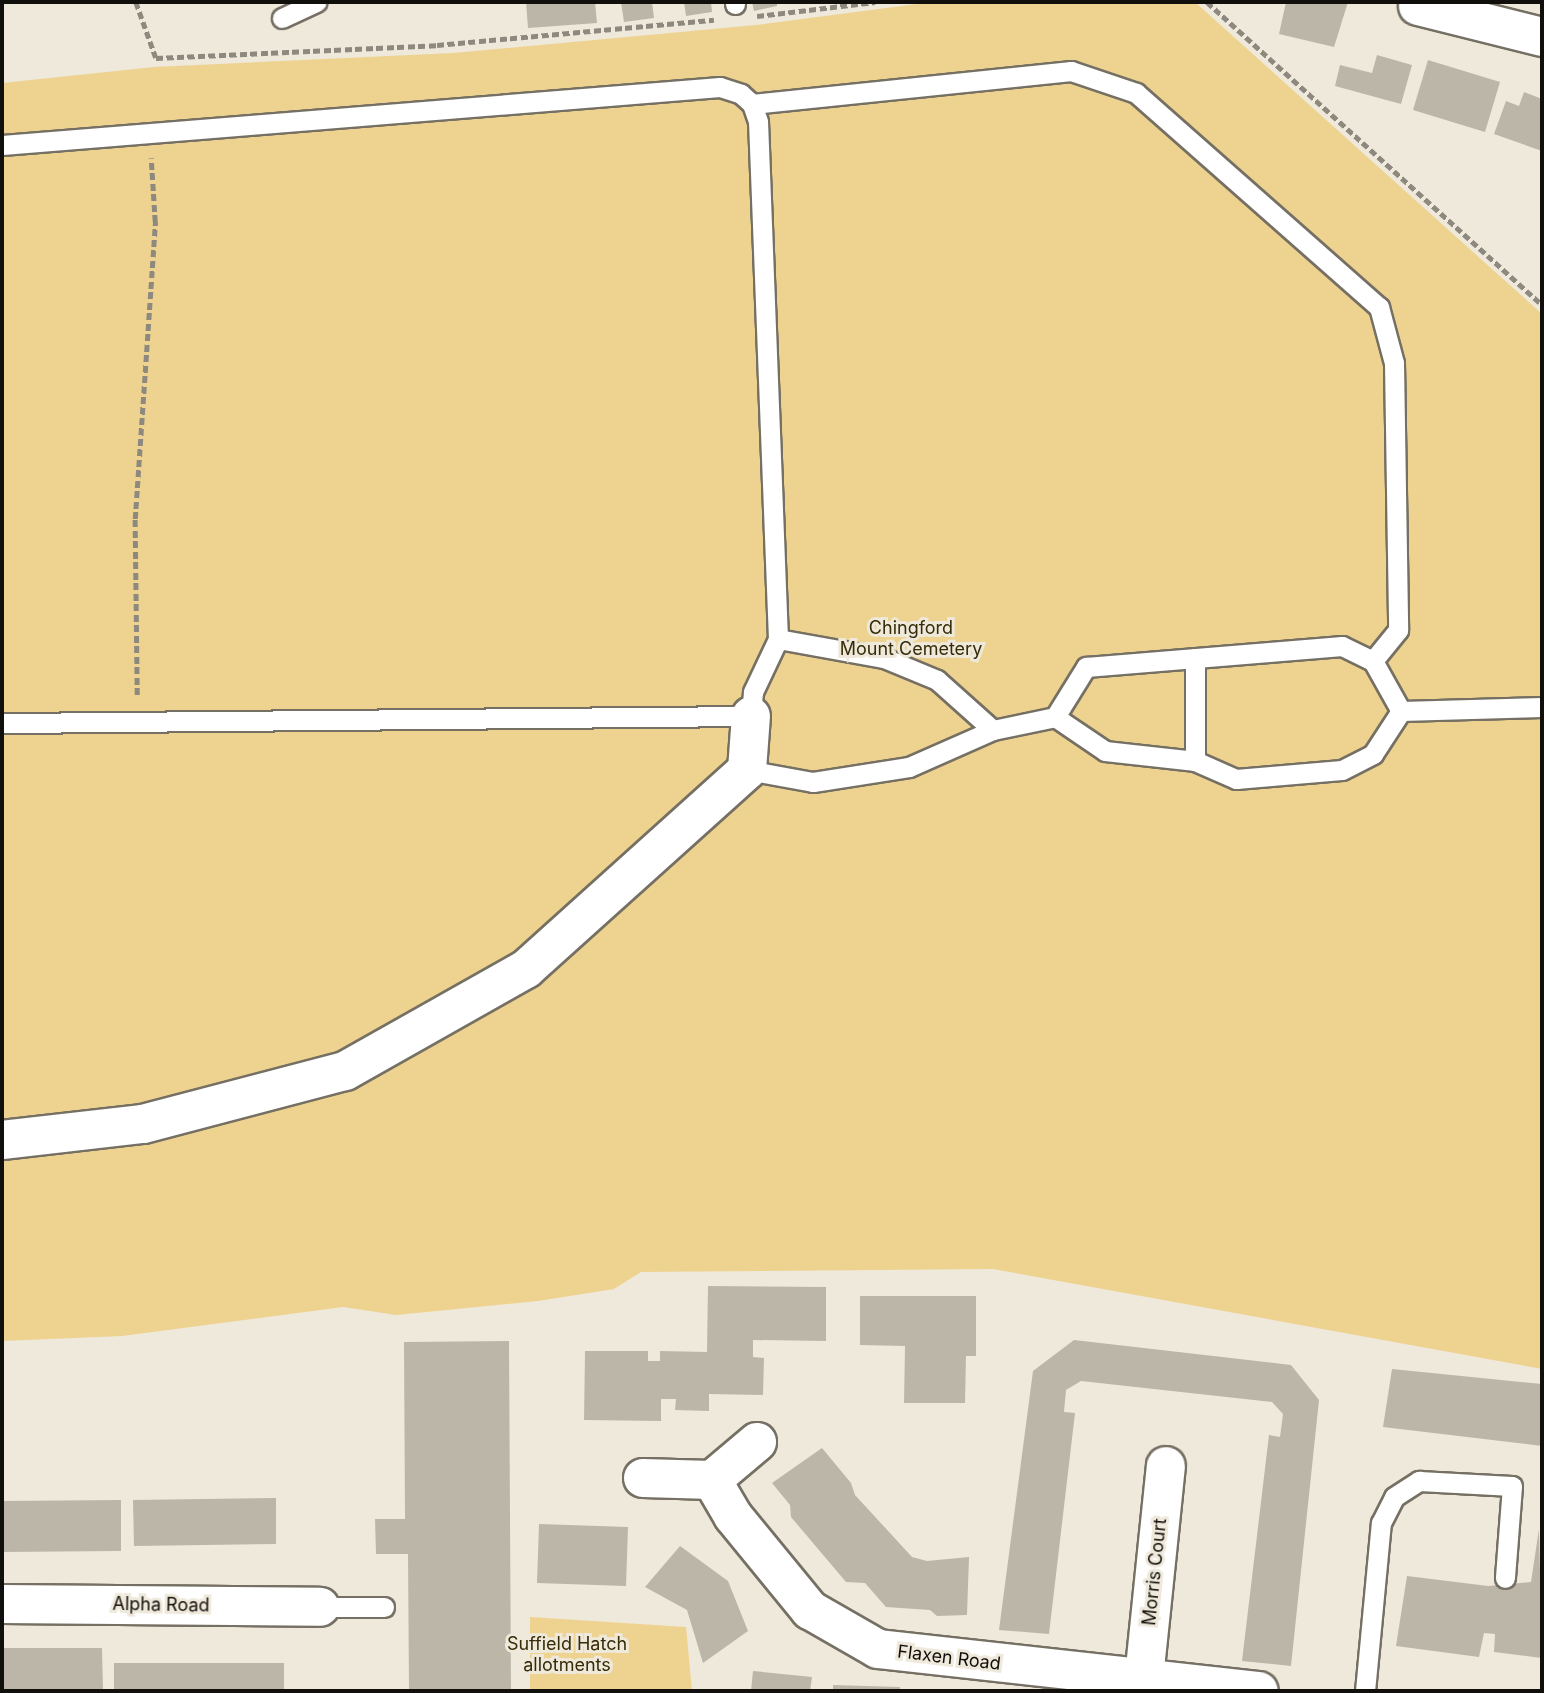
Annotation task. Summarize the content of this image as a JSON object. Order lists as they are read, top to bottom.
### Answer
{
  "streets": {
    "street": ["Morris Court", "Alpha Road", "Flaxen Road"]
  },
  "crossings": [
    ["Morris Court", "Flaxen Road"]
  ],
  "parks": ["Chingford Mount Cemetery", "Suffield Hatch allotments"]
}
